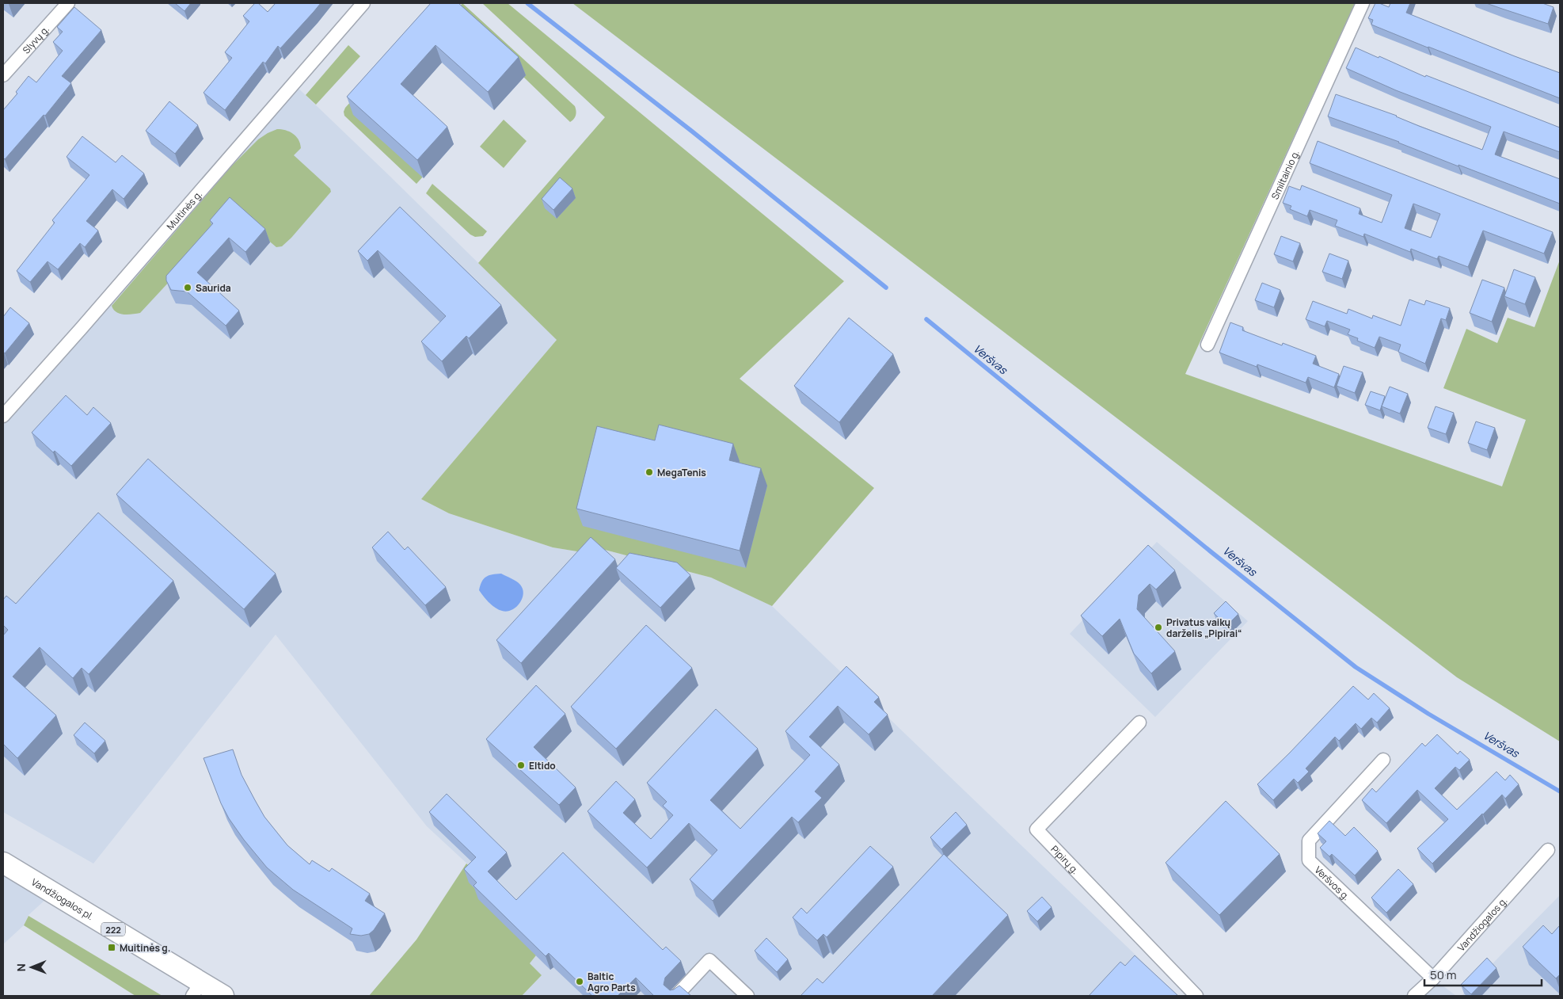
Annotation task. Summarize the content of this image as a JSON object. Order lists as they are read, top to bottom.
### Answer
{
  "streets": {
    "main road": ["Vandžiogalos pl.", "222"],
    "street": [
      "Slyvų g.",
      "Smiltainio g.",
      "Muitinės g.",
      "Pipirų g.",
      "Veršvos g.",
      "Vandžiogalos g."
    ]
  },
  "crossings": [
    ["Veršvos g.", "Vandžiogalos g."]
  ],
  "water": ["Veršvas"],
  "places": {
    "other": [
      "Saurida",
      "MegaTenis",
      "Privatus vaikų darželis „Pipirai“",
      "Eltido",
      "Baltic Agro Parts"
    ],
    "transit": ["Muitinės g."]
  },
  "scale_bar": "50 m",
  "north": "left"
}
